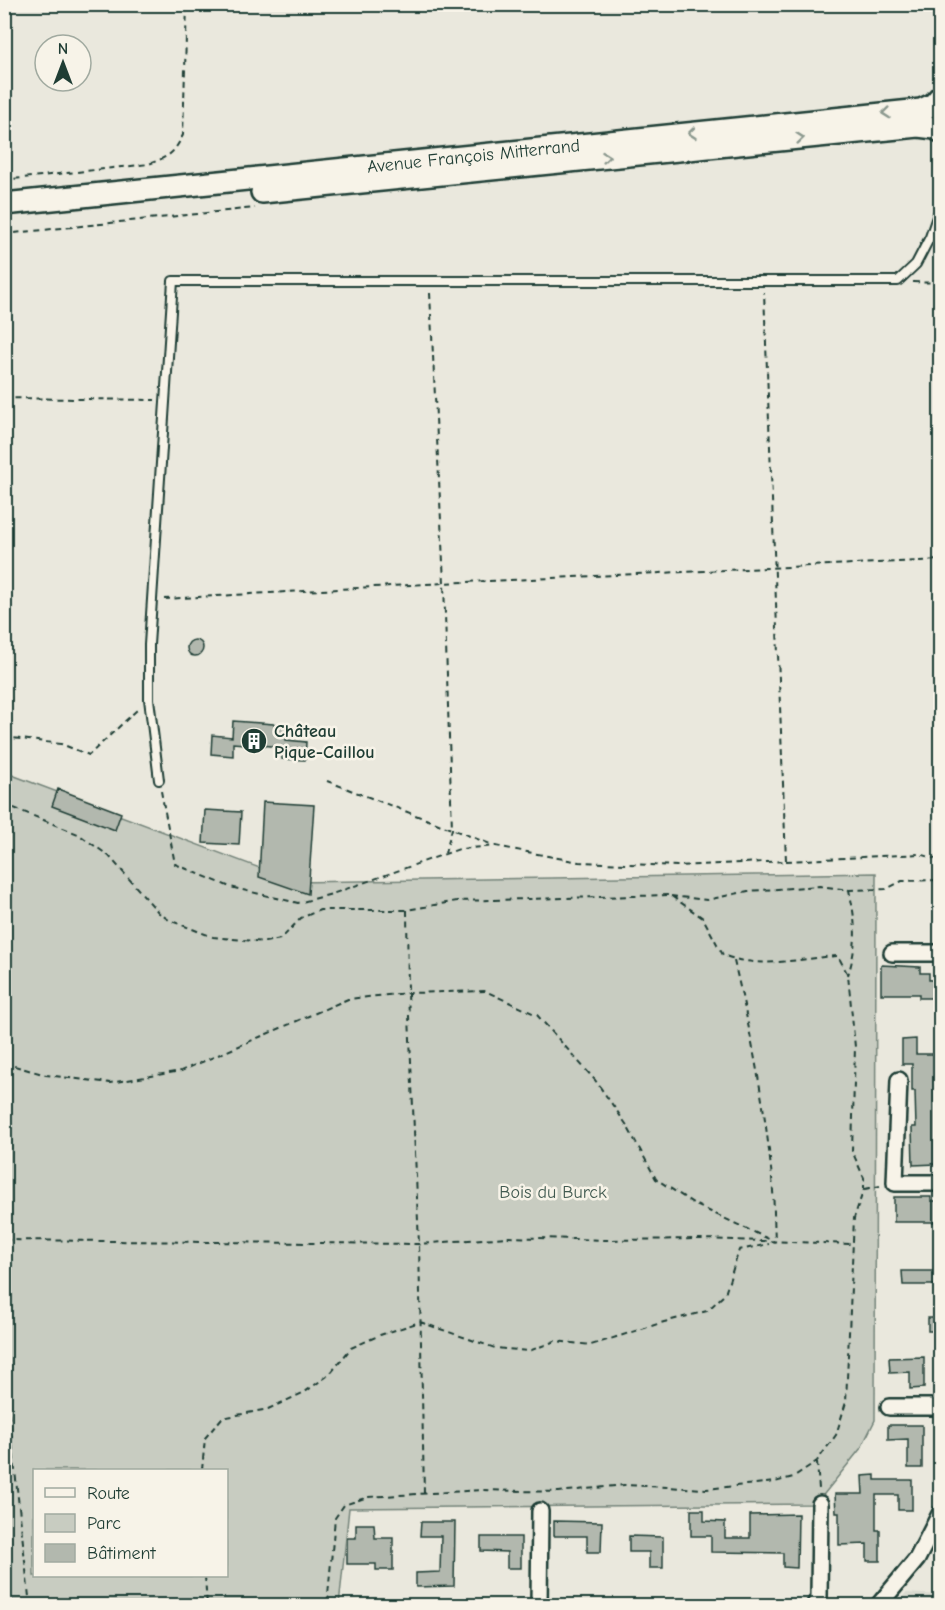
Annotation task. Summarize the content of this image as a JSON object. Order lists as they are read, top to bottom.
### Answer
{
  "streets": {
    "main road": ["Avenue François Mitterrand"]
  },
  "parks": ["Bois du Burck"],
  "places": {
    "building": ["Château Pique-Caillou"]
  },
  "legend": ["Route", "Parc", "Bâtiment"],
  "north": "top"
}
